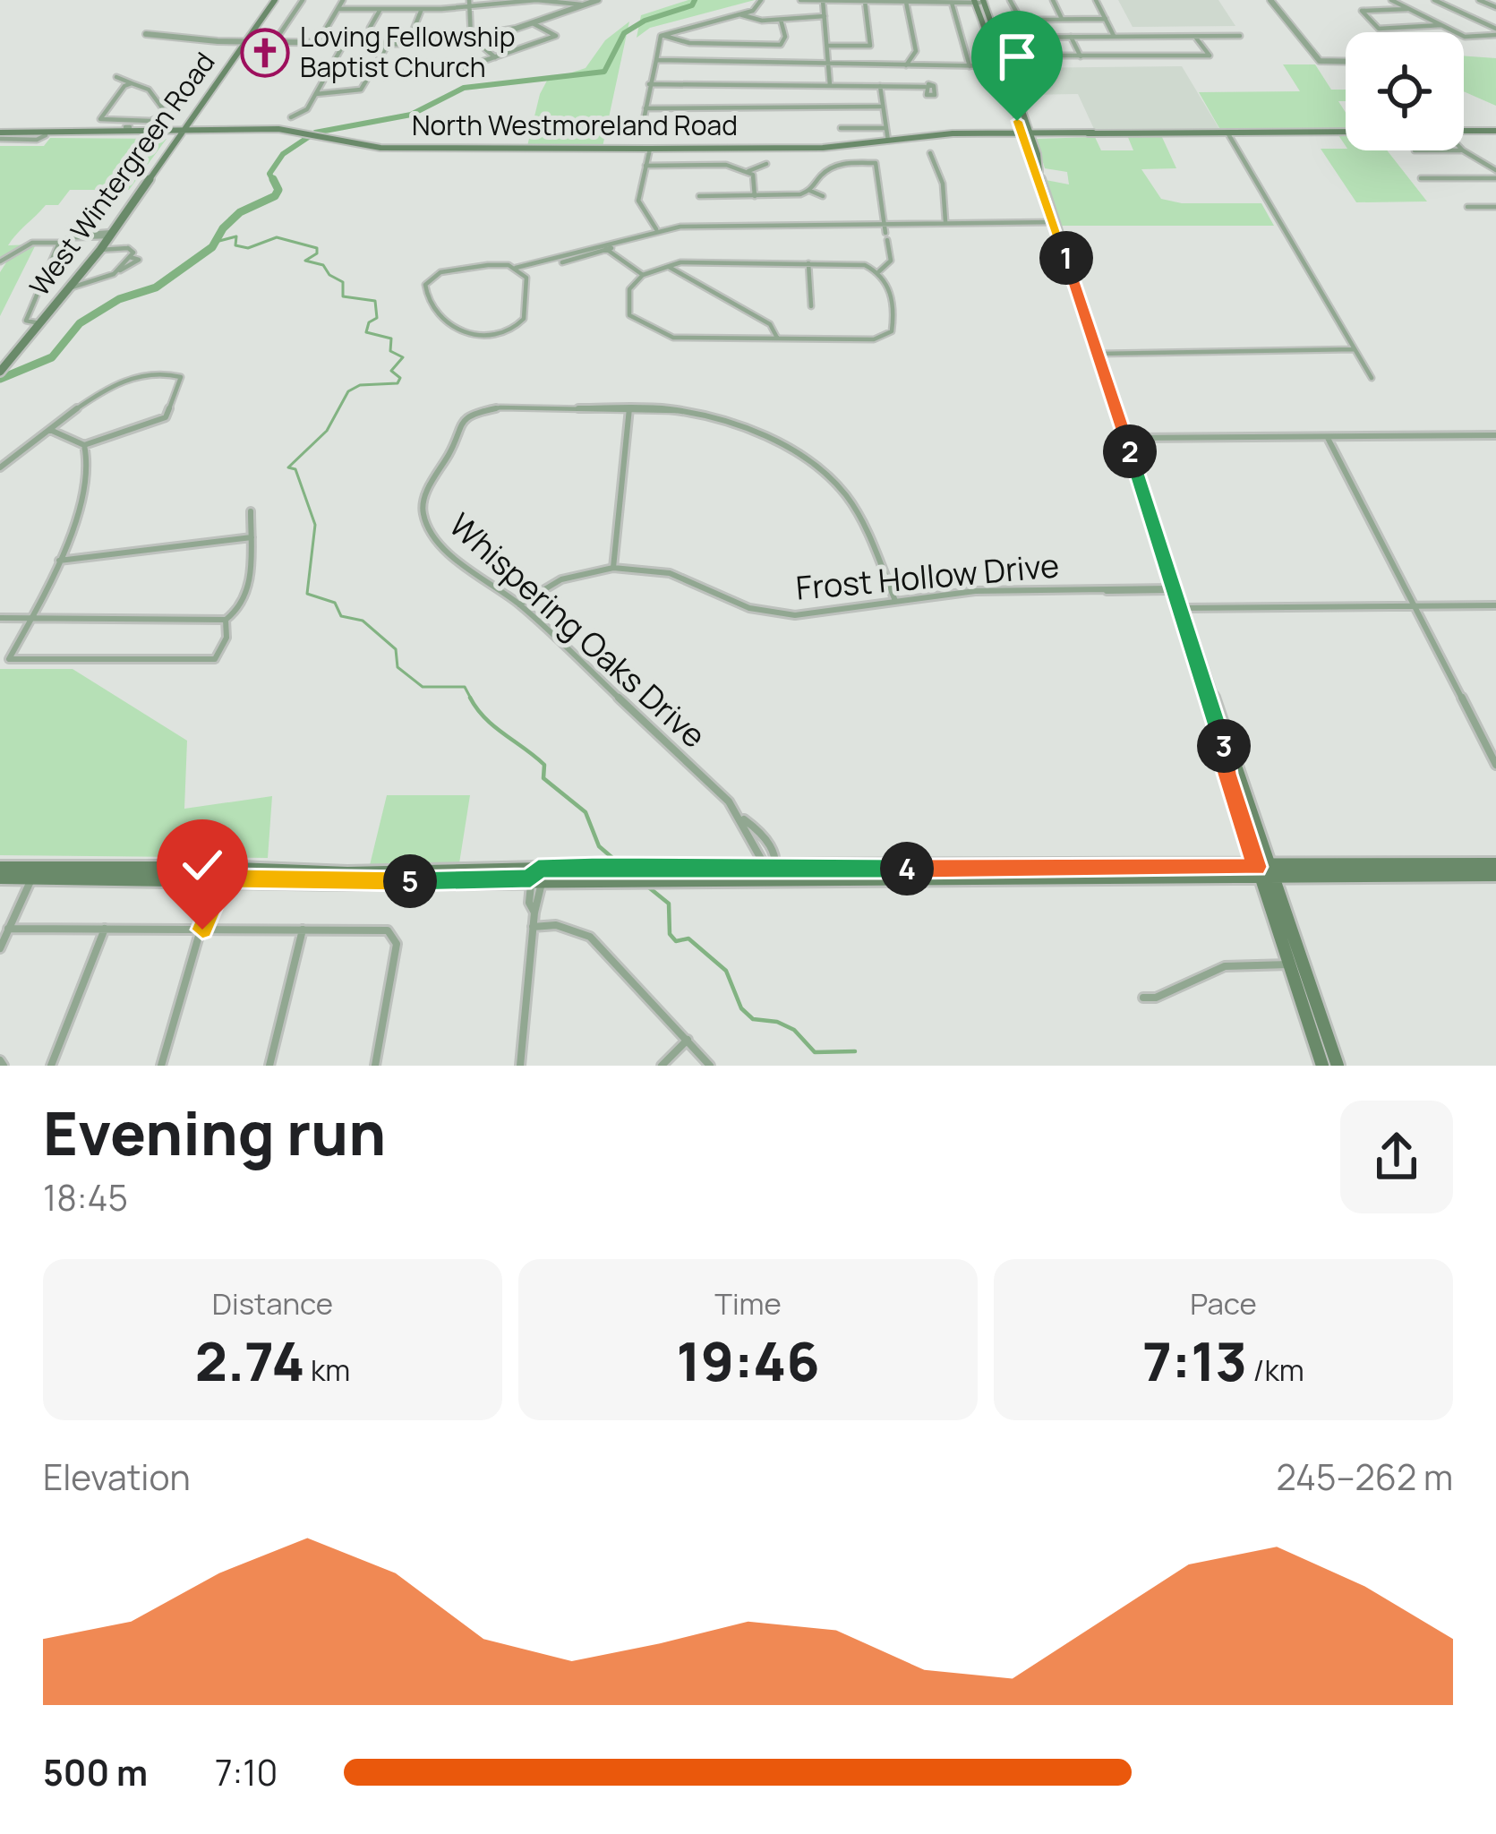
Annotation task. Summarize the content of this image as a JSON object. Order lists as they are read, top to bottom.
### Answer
{
  "streets": {
    "main road": ["North Westmoreland Road", "West Wintergreen Road"],
    "street": ["Frost Hollow Drive", "Whispering Oaks Drive"]
  },
  "crossings": [
    ["North Westmoreland Road", "West Wintergreen Road"],
    ["Frost Hollow Drive", "Whispering Oaks Drive"]
  ],
  "places": {
    "church": ["Loving Fellowship Baptist Church"]
  },
  "page": {
    "pins": [
      "1",
      "2",
      "3",
      "4",
      "5"
    ],
    "heading": ["Evening run", "18:45"],
    "stats": [
      ["Distance", "2.74 km"],
      ["Time", "19:46"],
      ["Pace", "7:13 /km"]
    ],
    "chart": ["Elevation", "245–262 m"],
    "list": [
      {
        "name": "500 m",
        "note": "7:10"
      }
    ]
  }
}
